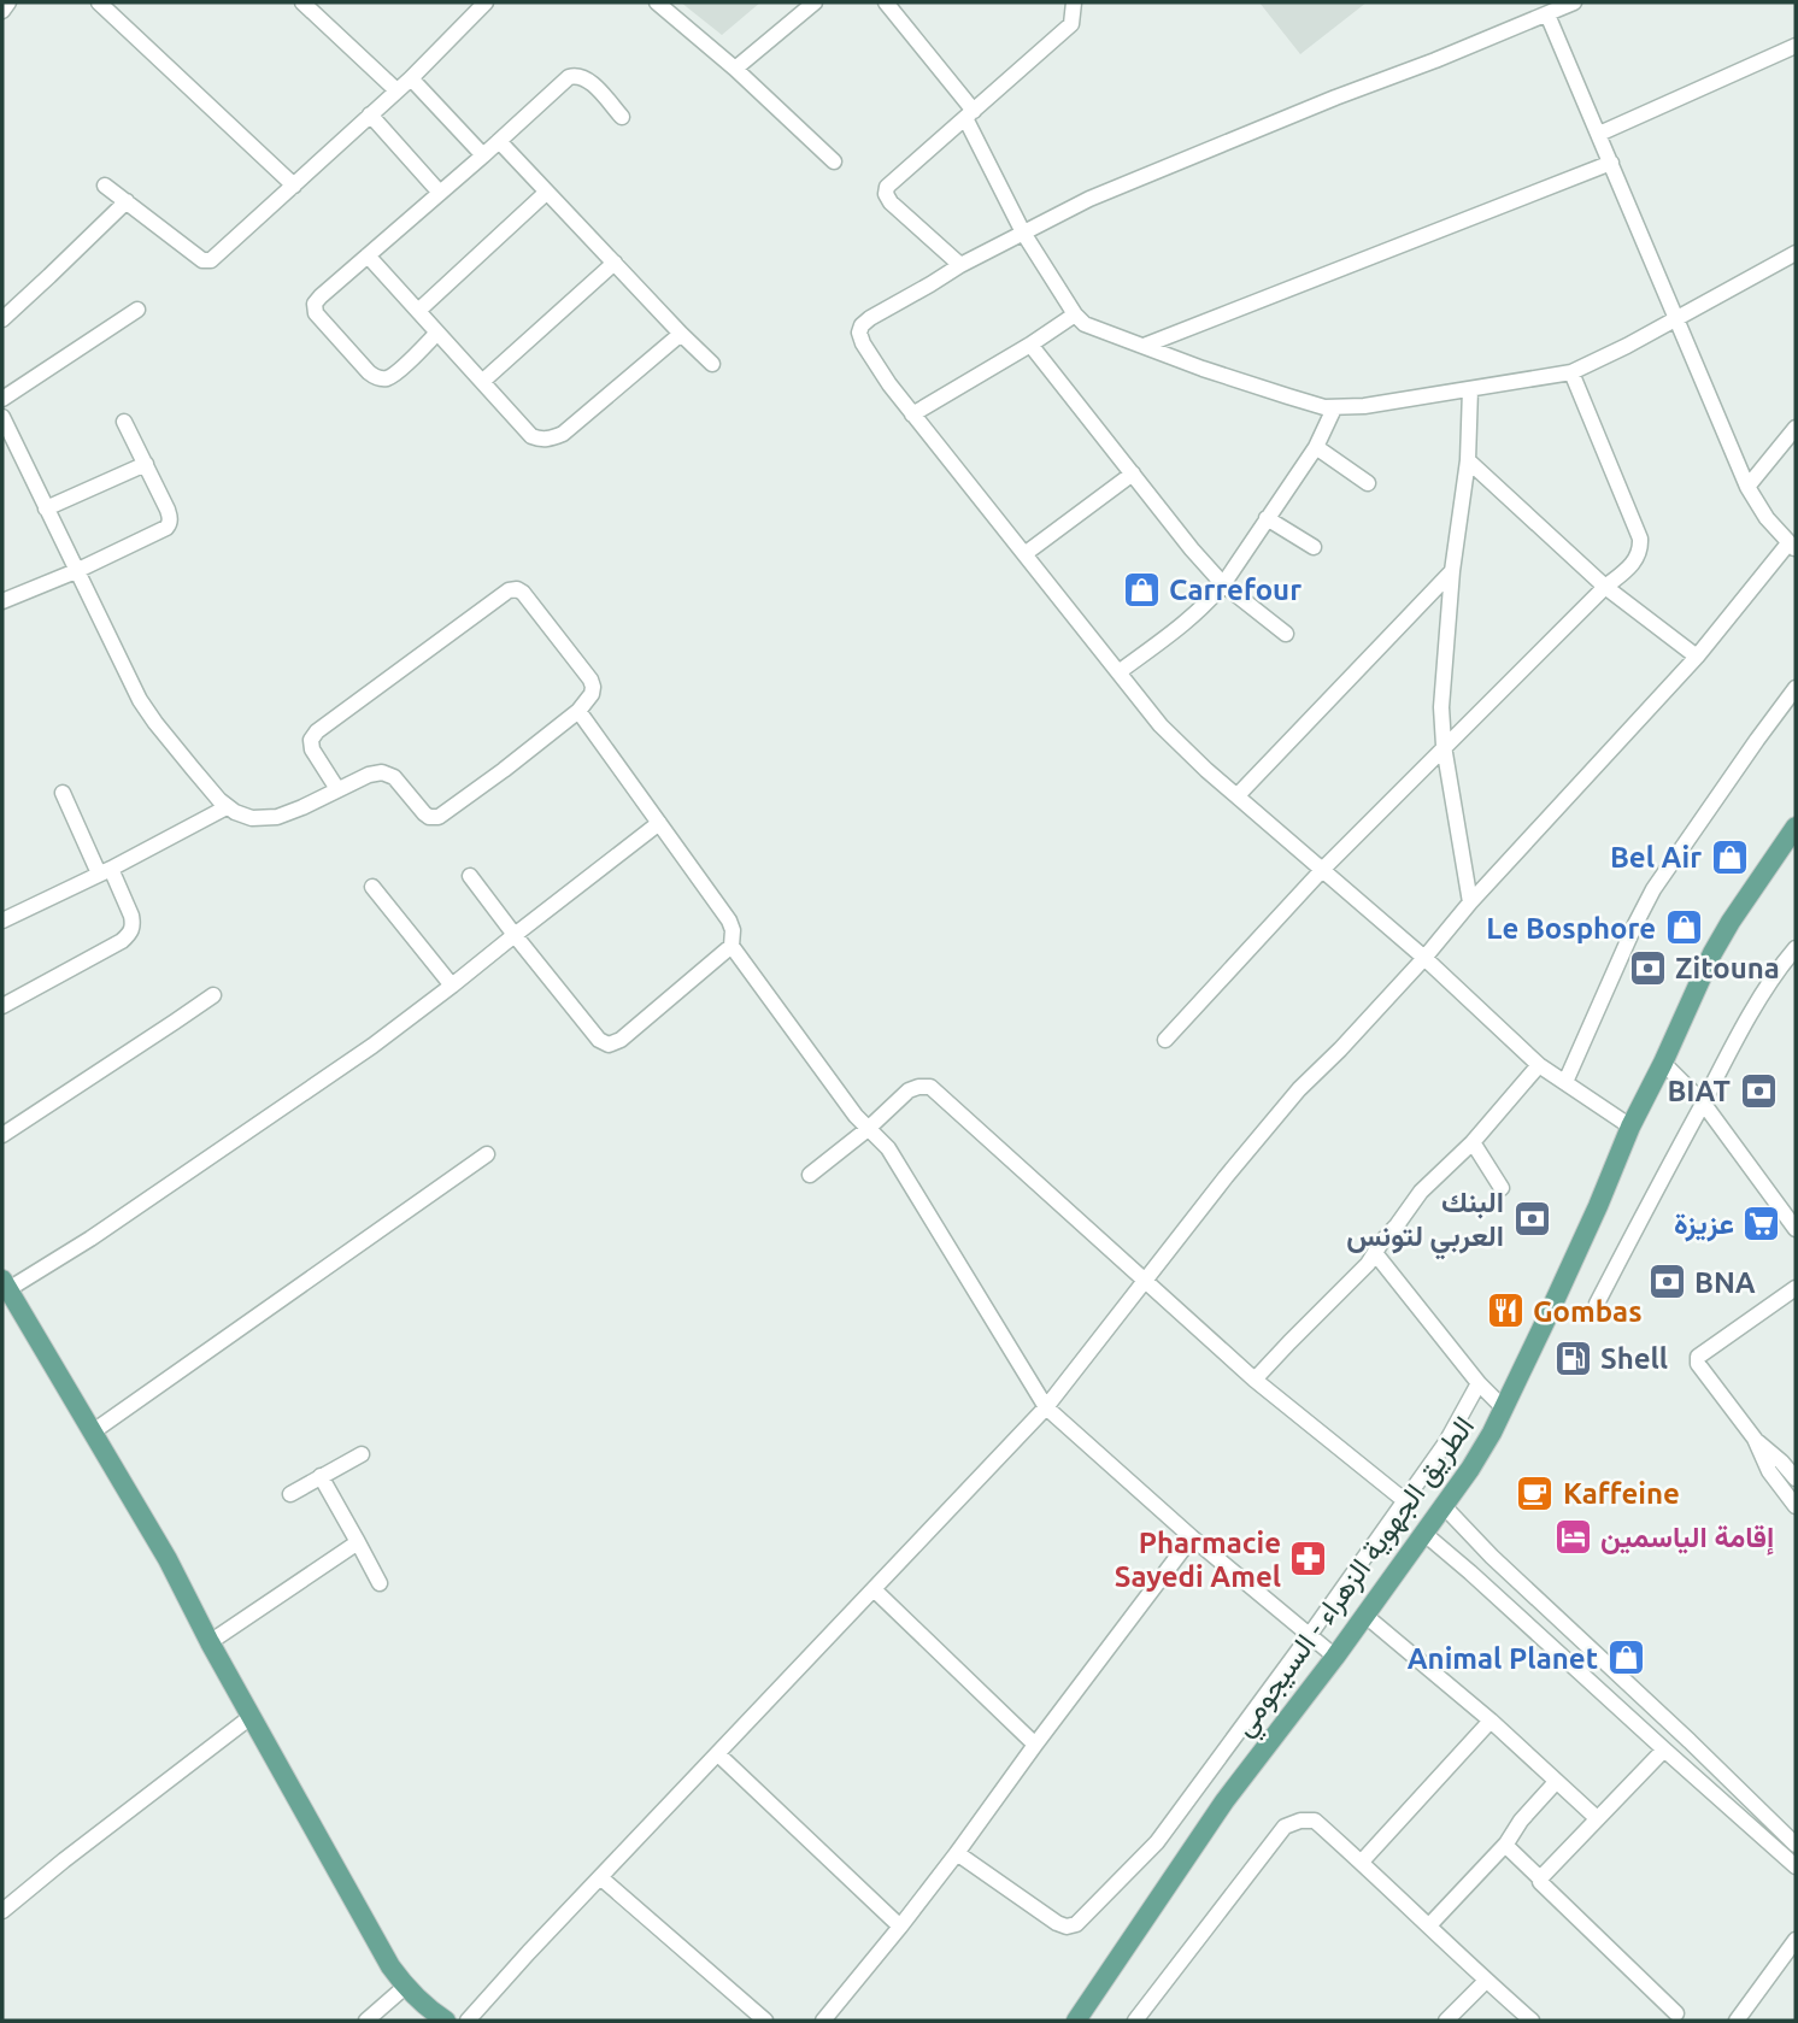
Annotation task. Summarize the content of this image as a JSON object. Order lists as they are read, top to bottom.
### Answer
{
  "streets": {
    "main road": ["الطريق الجهوية الزهراء - السيجومي"]
  },
  "places": {
    "shop": [
      "Carrefour",
      "Bel Air",
      "Le Bosphore",
      "Animal Planet"
    ],
    "bank": [
      "Zitouna",
      "BIAT",
      "البنك العربي لتونس",
      "BNA"
    ],
    "supermarket": ["عزيزة"],
    "restaurant": ["Gombas"],
    "fuel station": ["Shell"],
    "cafe": ["Kaffeine"],
    "hotel": ["إقامة الياسمين"],
    "pharmacy": ["Pharmacie Sayedi Amel"]
  }
}
